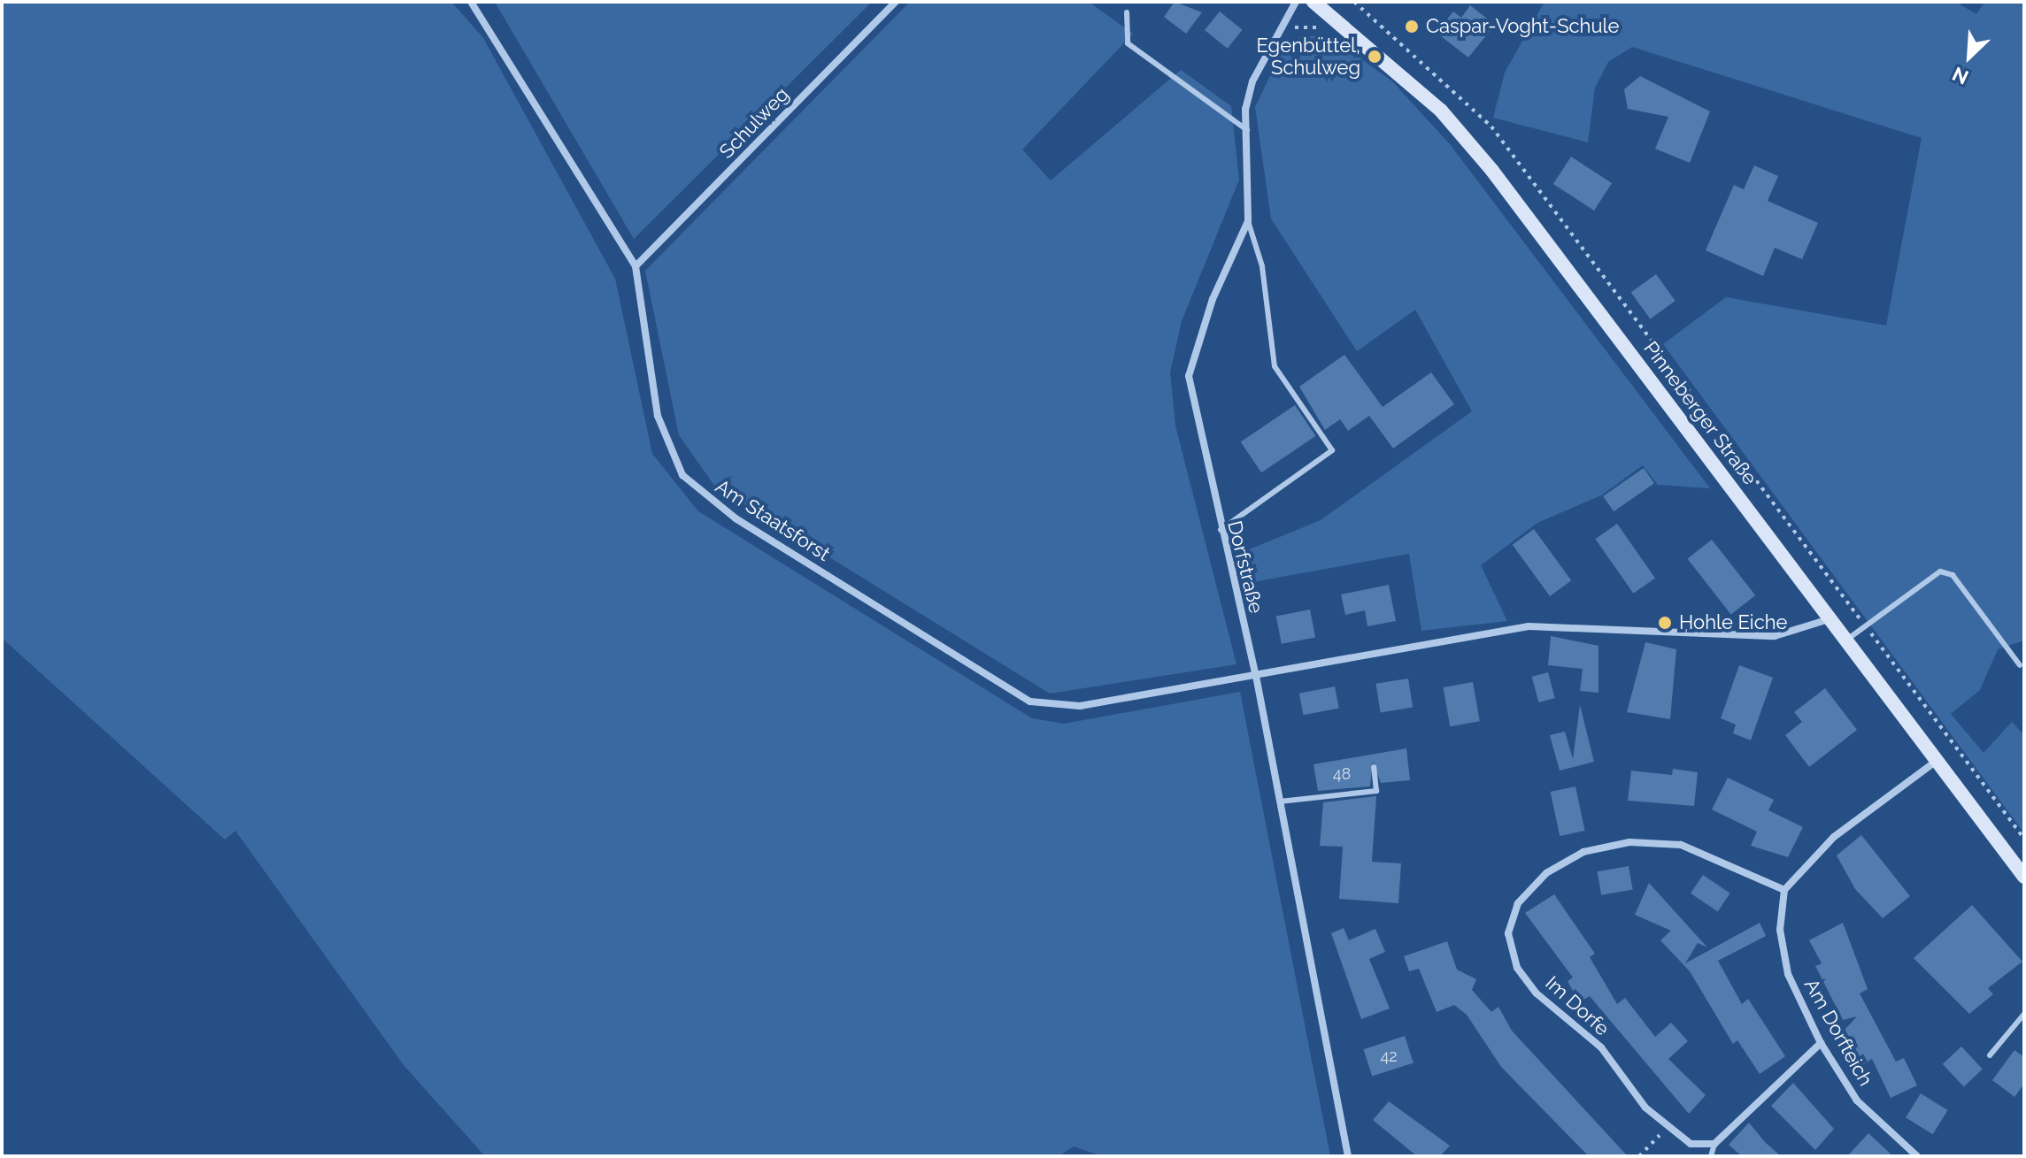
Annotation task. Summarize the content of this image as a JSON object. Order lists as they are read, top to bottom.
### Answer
{
  "streets": {
    "main road": ["Pinneberger Straße"],
    "street": [
      "Schulweg",
      "Am Staatsforst",
      "Dorfstraße",
      "Im Dorfe",
      "Am Dorfteich"
    ]
  },
  "crossings": [
    ["Schulweg", "Am Staatsforst"],
    ["Am Staatsforst", "Dorfstraße"],
    ["Im Dorfe", "Am Dorfteich"]
  ],
  "places": ["Caspar-Voght-Schule", "Egenbüttel, Schulweg", "Hohle Eiche"],
  "house_numbers": ["48", "42"],
  "north": "bottom left"
}
